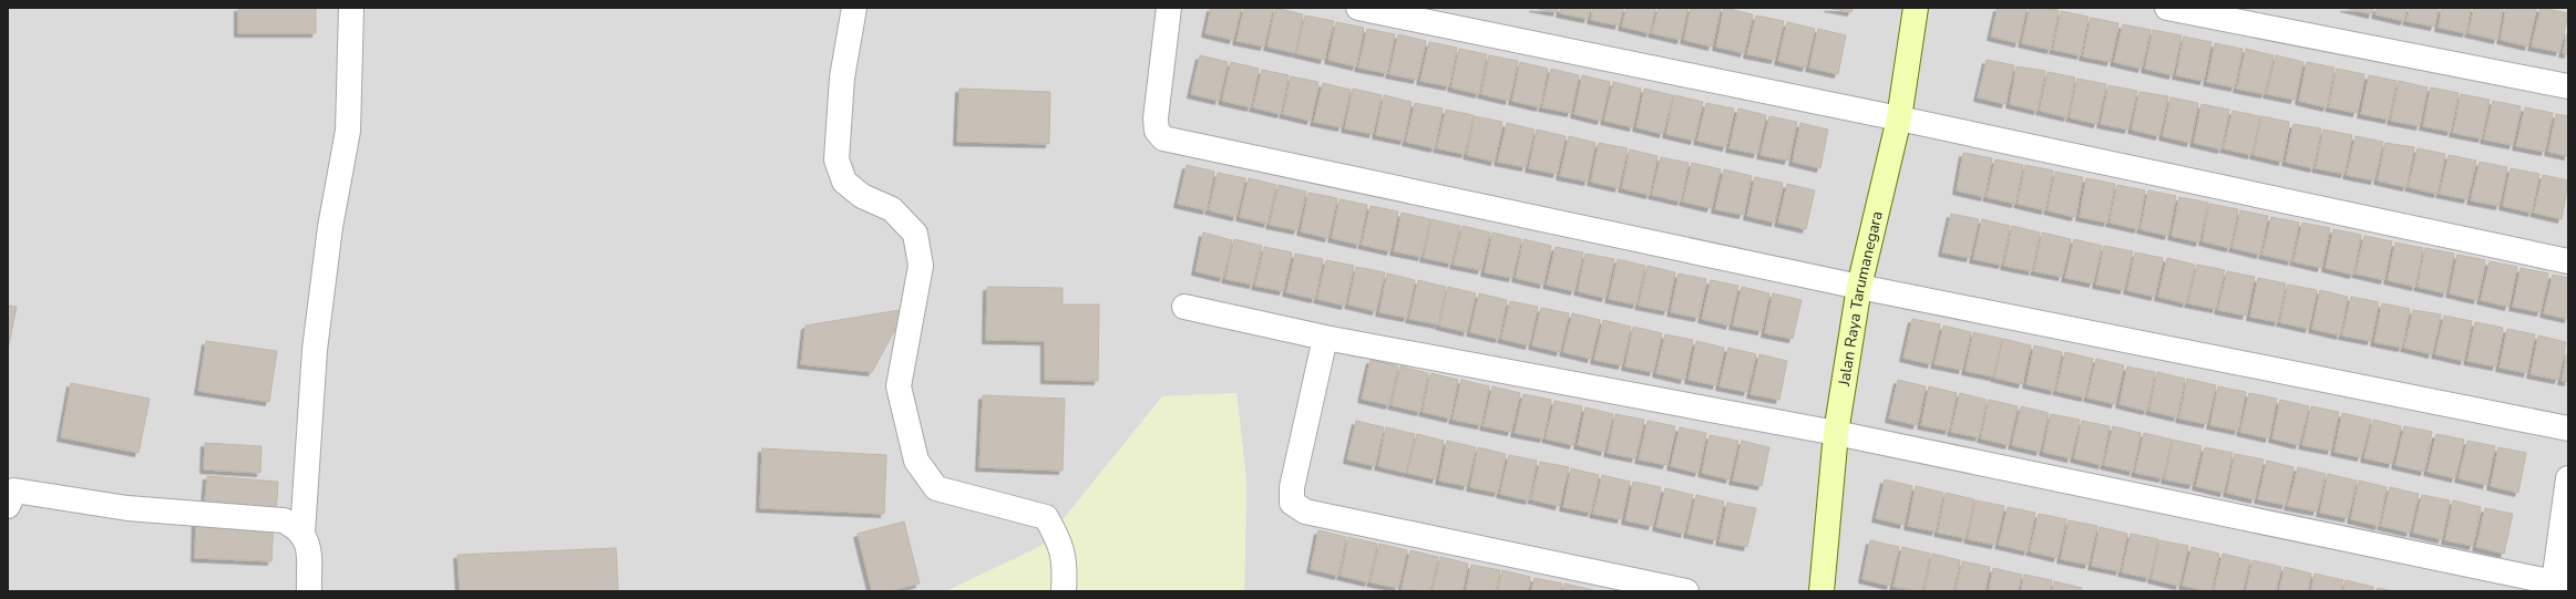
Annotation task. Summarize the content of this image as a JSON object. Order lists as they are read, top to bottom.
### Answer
{
  "streets": {
    "street": ["Jalan Raya Tarumanegara"]
  }
}
